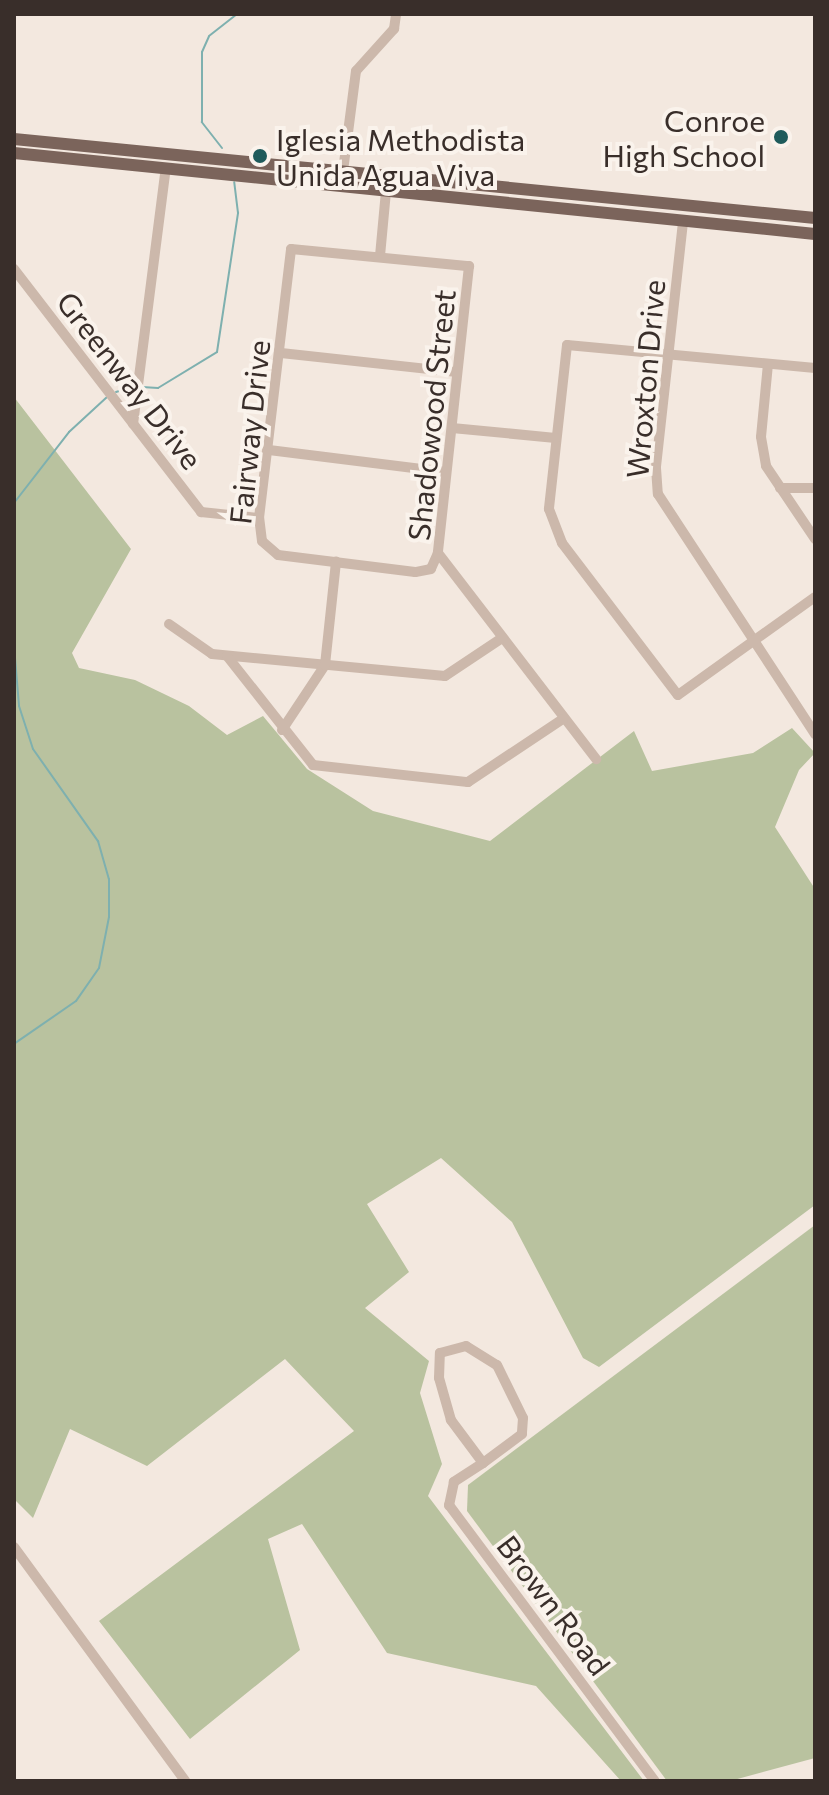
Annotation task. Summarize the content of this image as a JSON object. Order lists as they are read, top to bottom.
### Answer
{
  "streets": {
    "street": [
      "Wroxton Drive",
      "Greenway Drive",
      "Shadowood Street",
      "Fairway Drive",
      "Brown Road"
    ]
  },
  "crossings": [
    ["Greenway Drive", "Fairway Drive"],
    ["Shadowood Street", "Fairway Drive"]
  ],
  "places": ["Conroe High School", "Iglesia Methodista Unida Agua Viva"]
}
